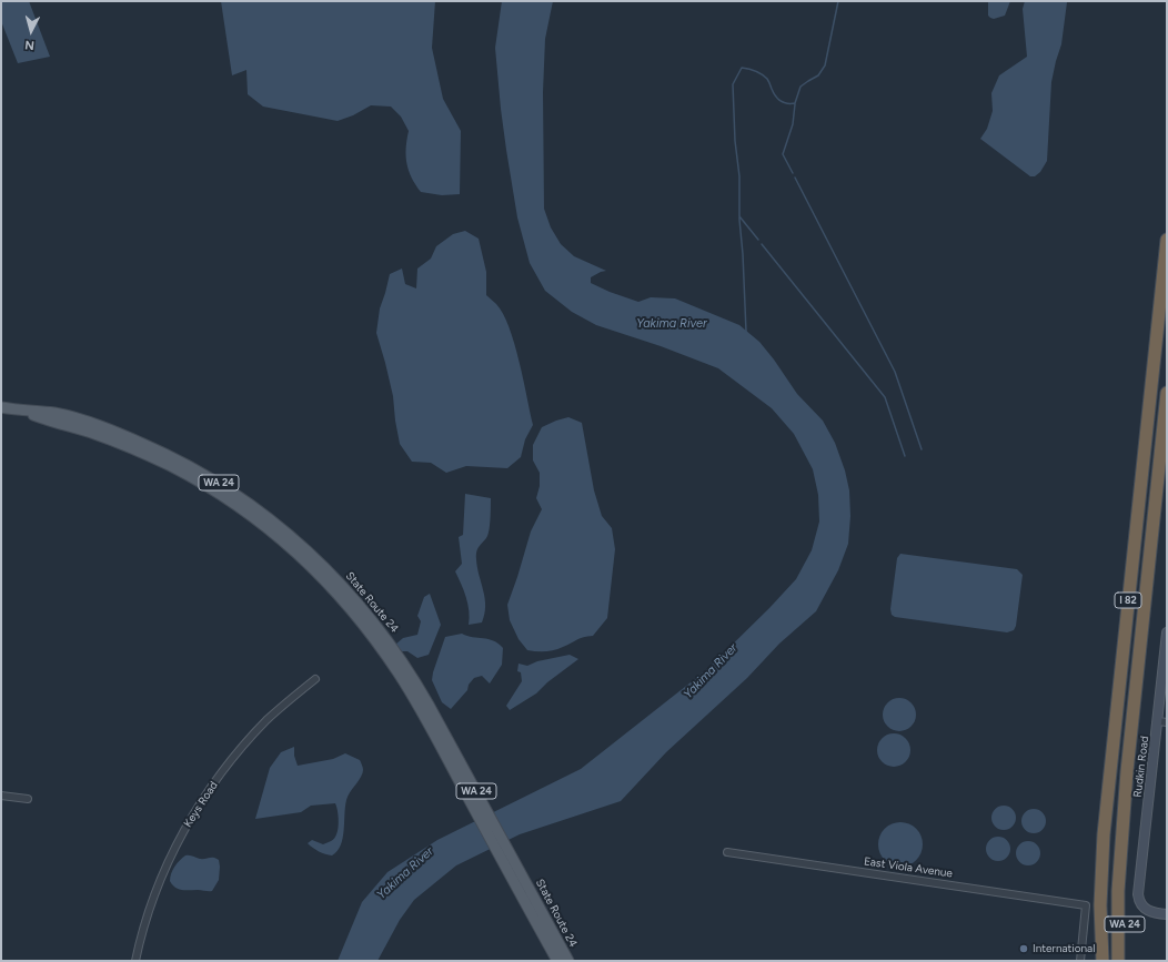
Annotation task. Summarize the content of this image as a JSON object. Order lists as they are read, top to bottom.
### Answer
{
  "streets": {
    "highway": ["WA 24", "I 82"],
    "main road": ["State Route 24"],
    "street": ["Rudkin Road", "Keys Road", "East Viola Avenue"]
  },
  "crossings": [
    ["WA 24", "I 82"]
  ],
  "water": ["Yakima River"],
  "places": ["International"],
  "north": "bottom"
}
